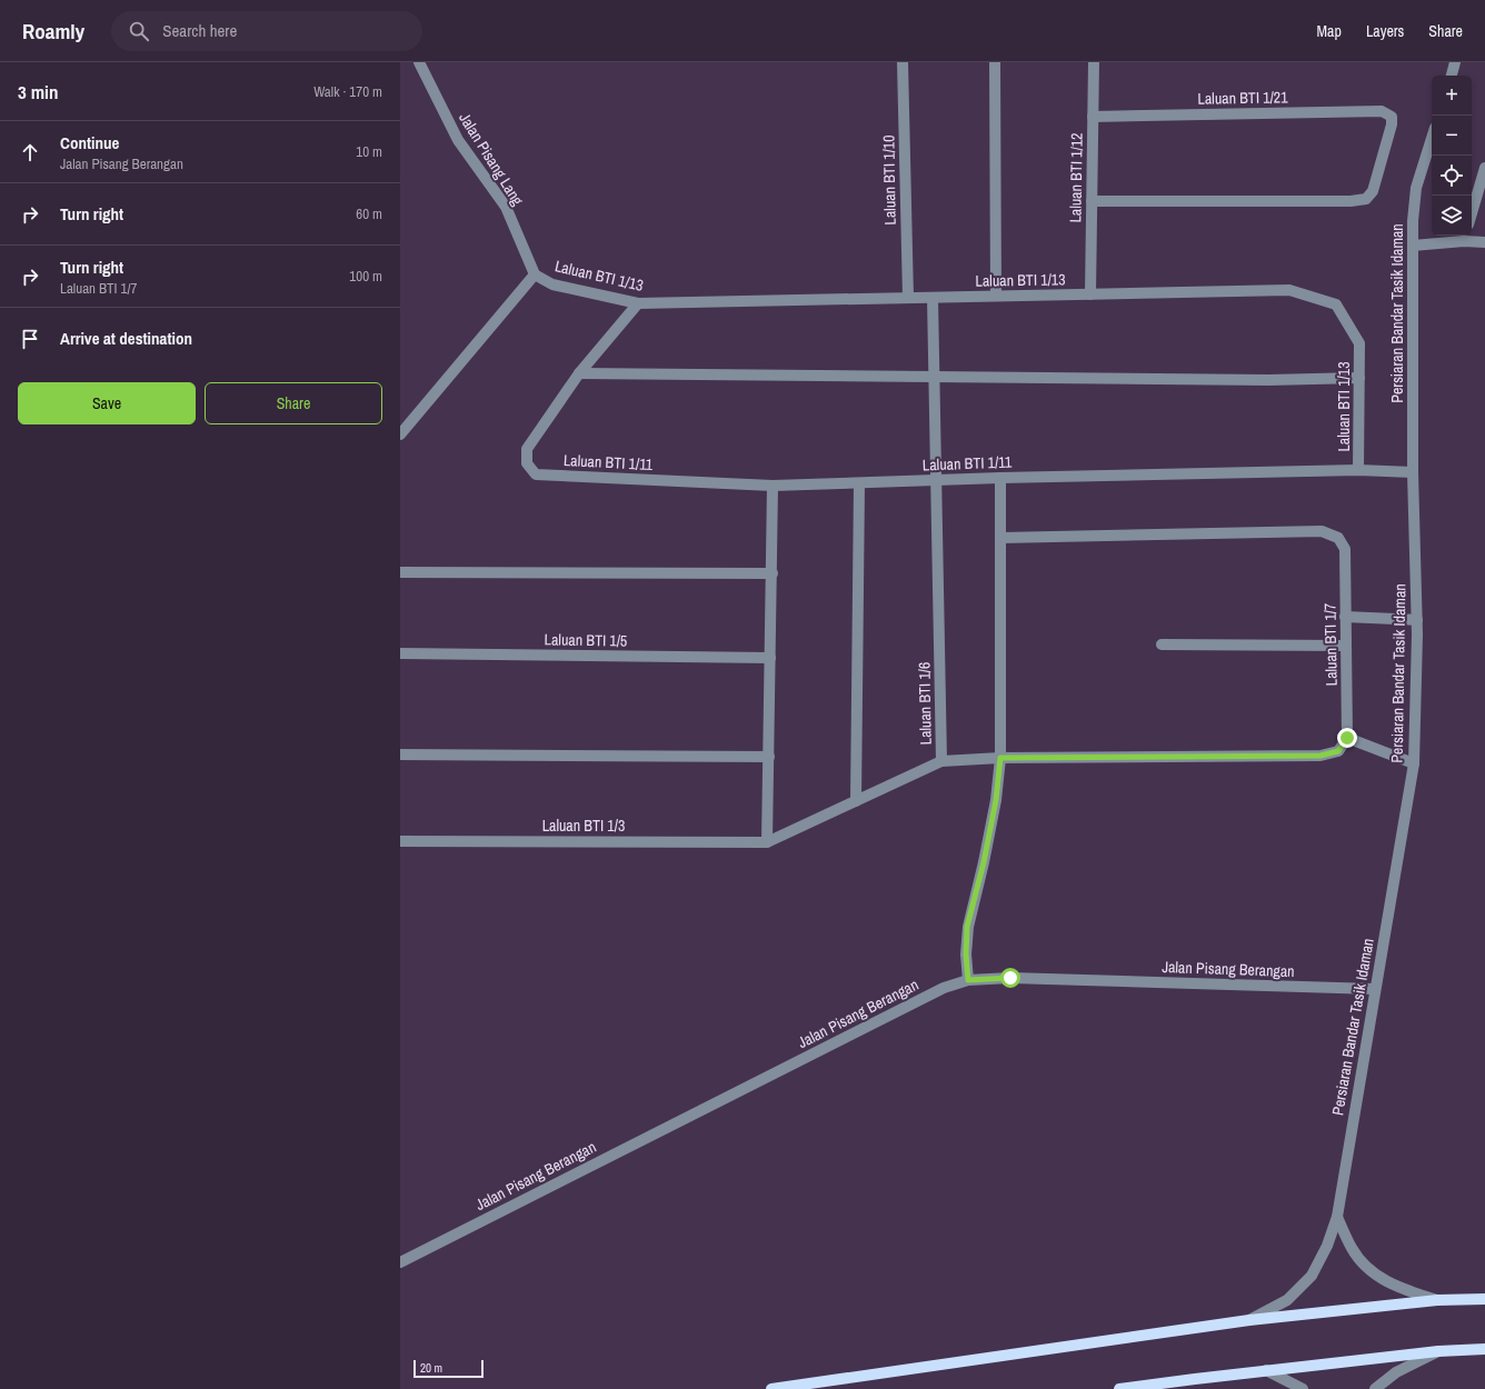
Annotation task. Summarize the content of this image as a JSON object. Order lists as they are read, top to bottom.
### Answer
{
  "streets": {
    "street": [
      "Laluan BTI 1/21",
      "Jalan Pisang Lang",
      "Laluan BTI 1/12",
      "Laluan BTI 1/10",
      "Laluan BTI 1/13",
      "Persiaran Bandar Tasik Idaman",
      "Laluan BTI 1/11",
      "Laluan BTI 1/5",
      "Laluan BTI 1/7",
      "Laluan BTI 1/6",
      "Laluan BTI 1/3",
      "Jalan Pisang Berangan"
    ]
  },
  "crossings": [
    ["Laluan BTI 1/21", "Laluan BTI 1/12"],
    ["Jalan Pisang Lang", "Laluan BTI 1/13"],
    ["Laluan BTI 1/12", "Laluan BTI 1/13"],
    ["Laluan BTI 1/10", "Laluan BTI 1/13"],
    ["Laluan BTI 1/13", "Laluan BTI 1/11"],
    ["Laluan BTI 1/13", "Laluan BTI 1/6"],
    ["Persiaran Bandar Tasik Idaman", "Laluan BTI 1/11"],
    ["Persiaran Bandar Tasik Idaman", "Jalan Pisang Berangan"],
    ["Laluan BTI 1/11", "Laluan BTI 1/6"],
    ["Laluan BTI 1/6", "Laluan BTI 1/3"]
  ],
  "scale_bar": "20 m",
  "page": {
    "header": "Roamly",
    "search": "Search here",
    "nav": ["Map", "Layers", "Share"],
    "heading": ["3 min", "Walk · 170 m"],
    "map_buttons": ["+", "−"],
    "list": [
      ["Continue", "Jalan Pisang Berangan", "10 m"],
      ["Turn right", "60 m"],
      ["Turn right", "Laluan BTI 1/7", "100 m"],
      "Arrive at destination"
    ],
    "buttons": ["Save", "Share"],
    "scale": "20 m"
  }
}
